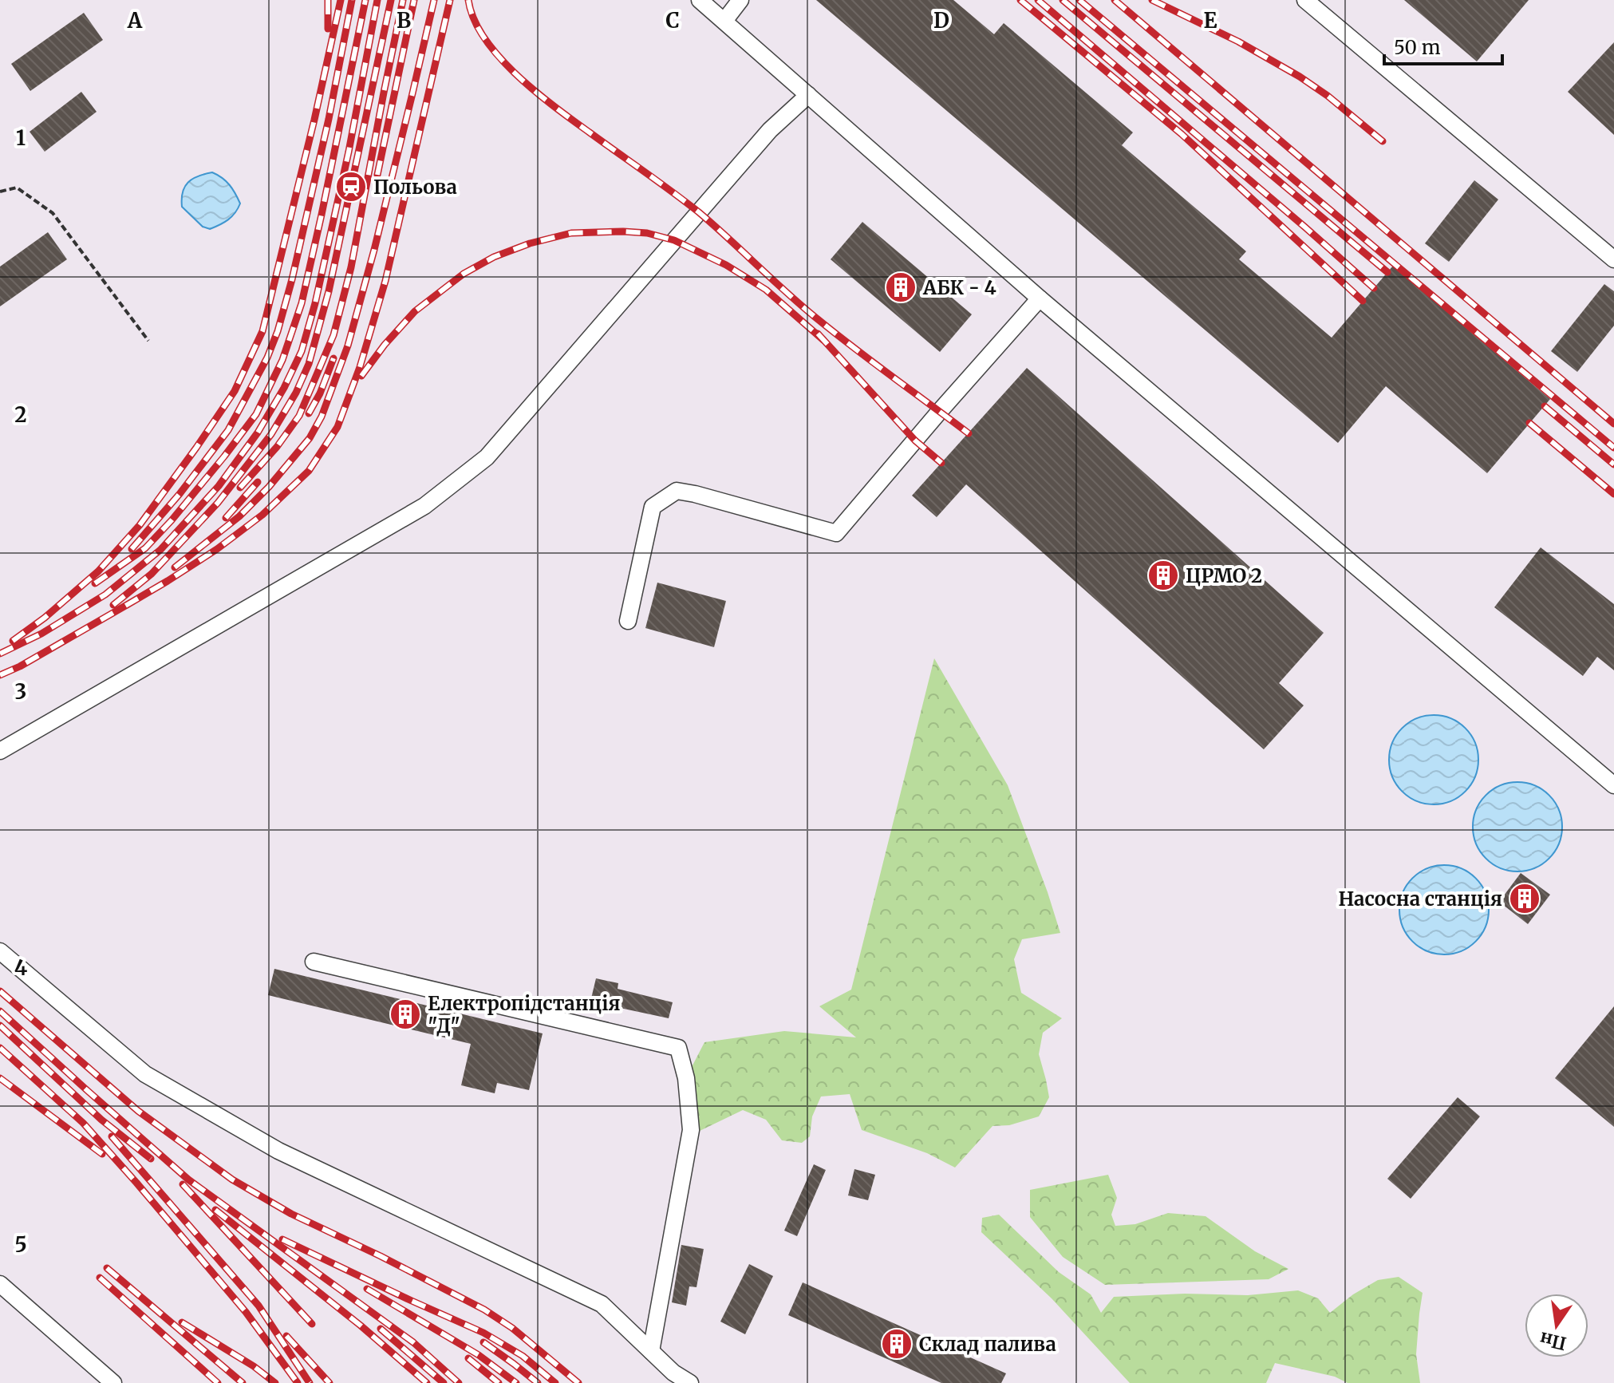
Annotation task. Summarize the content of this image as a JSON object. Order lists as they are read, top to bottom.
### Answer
{
  "places": {
    "station": ["Польова"],
    "building": [
      "АБК - 4",
      "ЦРМО 2",
      "Насосна станція",
      "Електропідстанція \"Д\"",
      "Склад палива"
    ]
  },
  "scale_bar": "50 m",
  "north": "bottom",
  "grid": {
    "columns": [
      "A",
      "B",
      "C",
      "D",
      "E"
    ],
    "rows": [
      "1",
      "2",
      "3",
      "4",
      "5"
    ]
  }
}
